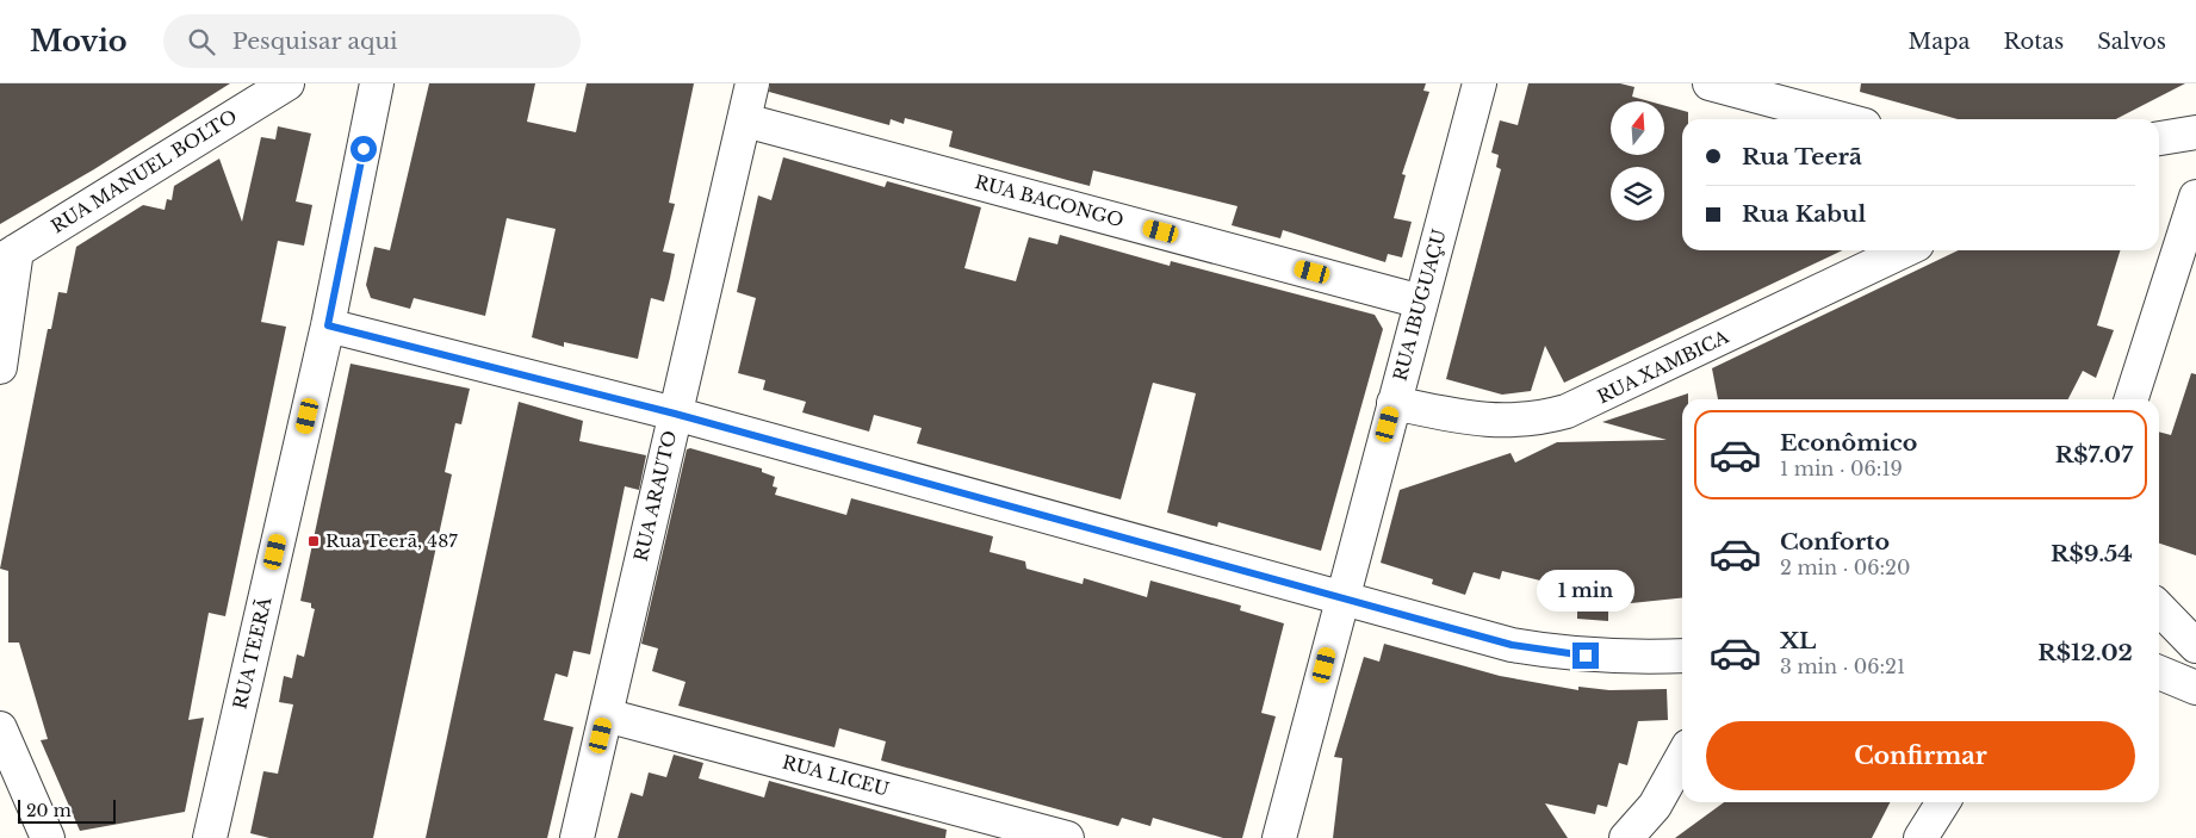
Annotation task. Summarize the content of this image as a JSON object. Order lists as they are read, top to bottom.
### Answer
{
  "streets": {
    "street": [
      "RUA MANUEL BOLTO",
      "RUA BACONGO",
      "RUA IBUGUAÇU",
      "RUA XAMBICA",
      "RUA ARAUTO",
      "RUA TEERÃ",
      "RUA LICEU"
    ]
  },
  "crossings": [
    ["RUA BACONGO", "RUA IBUGUAÇU"],
    ["RUA BACONGO", "RUA ARAUTO"],
    ["RUA IBUGUAÇU", "RUA XAMBICA"],
    ["RUA ARAUTO", "RUA LICEU"]
  ],
  "places": {
    "transit": ["Rua Teerã, 487"]
  },
  "scale_bar": "20 m",
  "north": "top",
  "page": {
    "header": "Movio",
    "search": "Pesquisar aqui",
    "nav": ["Mapa", "Rotas", "Salvos"],
    "banner": ["Rua Teerã", "Rua Kabul"],
    "list": [
      {
        "name": "Econômico",
        "note": "1 min · 06:19",
        "value": "R$7.07"
      },
      {
        "name": "Conforto",
        "note": "2 min · 06:20",
        "value": "R$9.54"
      },
      {
        "name": "XL",
        "note": "3 min · 06:21",
        "value": "R$12.02"
      }
    ],
    "bubble": "1 min",
    "buttons": "Confirmar",
    "scale": "20 m"
  }
}
